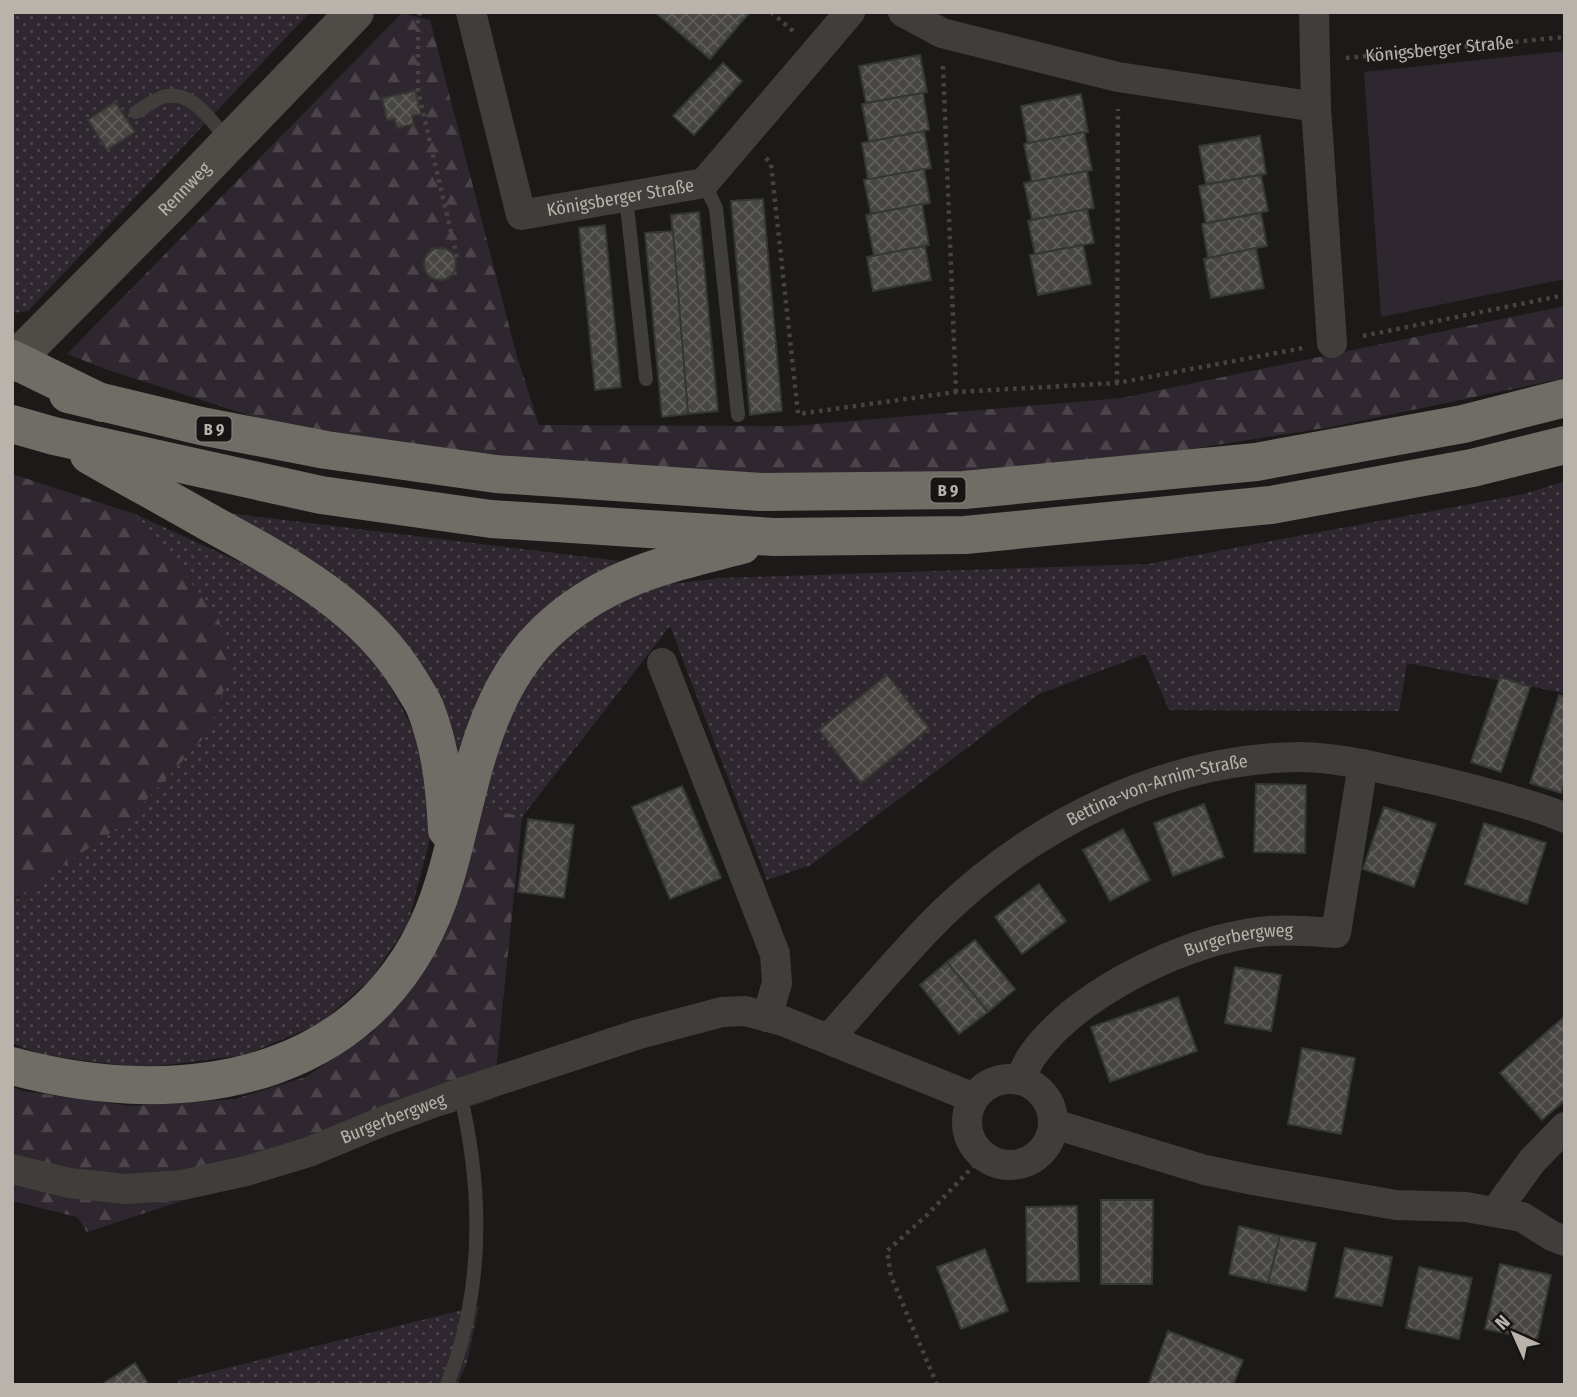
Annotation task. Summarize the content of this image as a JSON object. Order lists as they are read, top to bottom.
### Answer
{
  "streets": {
    "highway": ["B 9"],
    "main road": ["Rennweg"],
    "street": ["Königsberger Straße", "Bettina-von-Arnim-Straße", "Burgerbergweg"]
  },
  "crossings": [
    ["Bettina-von-Arnim-Straße", "Burgerbergweg"]
  ],
  "north": "top left"
}
